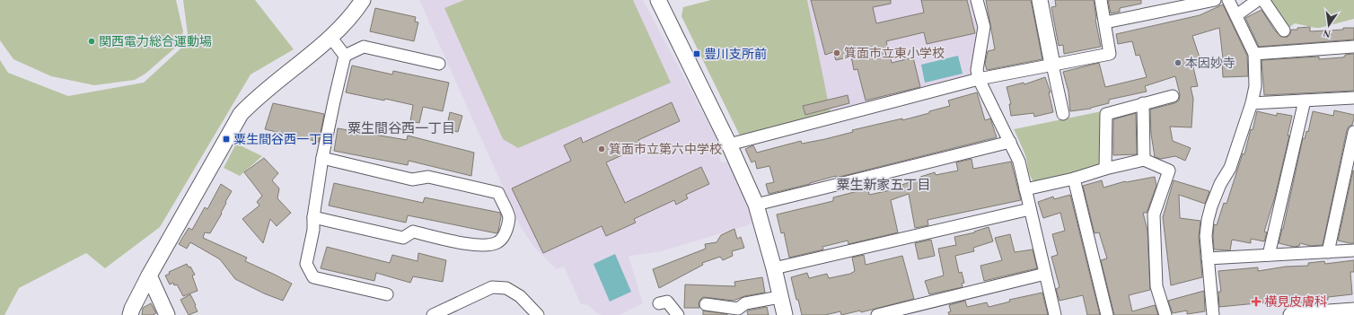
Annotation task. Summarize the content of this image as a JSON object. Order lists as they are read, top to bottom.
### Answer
{
  "districts": ["粟生間谷西一丁目", "粟生新家五丁目"],
  "places": {
    "other": [
      "関西電力総合運動場",
      "箕面市立東小学校",
      "本因妙寺",
      "箕面市立第六中学校"
    ],
    "transit": ["豊川支所前", "粟生間谷西一丁目"],
    "health": ["横見皮膚科"]
  },
  "north": "bottom"
}
